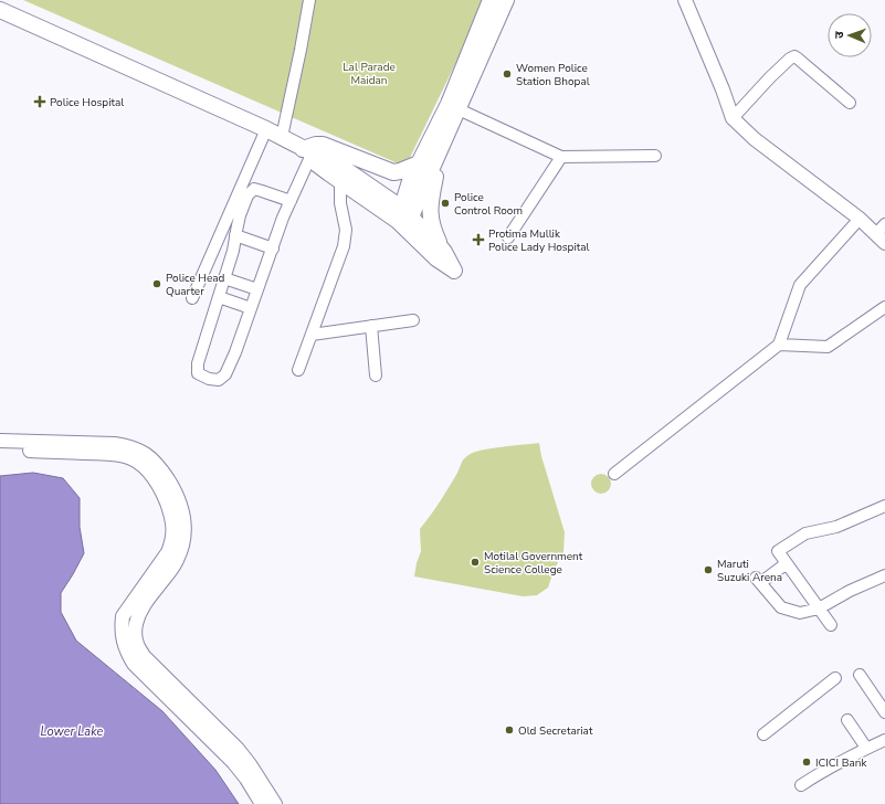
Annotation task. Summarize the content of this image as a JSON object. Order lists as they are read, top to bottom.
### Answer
{
  "water": ["Lower Lake"],
  "parks": ["Lal Parade Maidan"],
  "places": {
    "other": [
      "Women Police Station Bhopal",
      "Police Control Room",
      "Police Head Quarter",
      "Motilal Government Science College",
      "Maruti Suzuki Arena",
      "Old Secretariat",
      "ICICI Bank"
    ],
    "health": ["Police Hospital", "Protima Mullik Police Lady Hospital"]
  },
  "north": "left"
}
